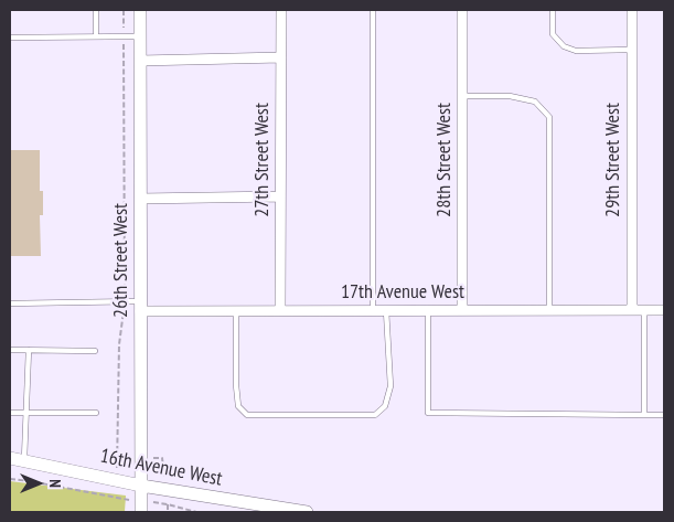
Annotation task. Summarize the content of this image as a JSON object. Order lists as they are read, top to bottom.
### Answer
{
  "streets": {
    "street": [
      "27th Street West",
      "28th Street West",
      "29th Street West",
      "26th Street West",
      "17th Avenue West",
      "16th Avenue West"
    ]
  },
  "crossings": [
    ["27th Street West", "17th Avenue West"],
    ["28th Street West", "17th Avenue West"],
    ["29th Street West", "17th Avenue West"],
    ["26th Street West", "17th Avenue West"],
    ["26th Street West", "16th Avenue West"]
  ],
  "north": "right"
}
